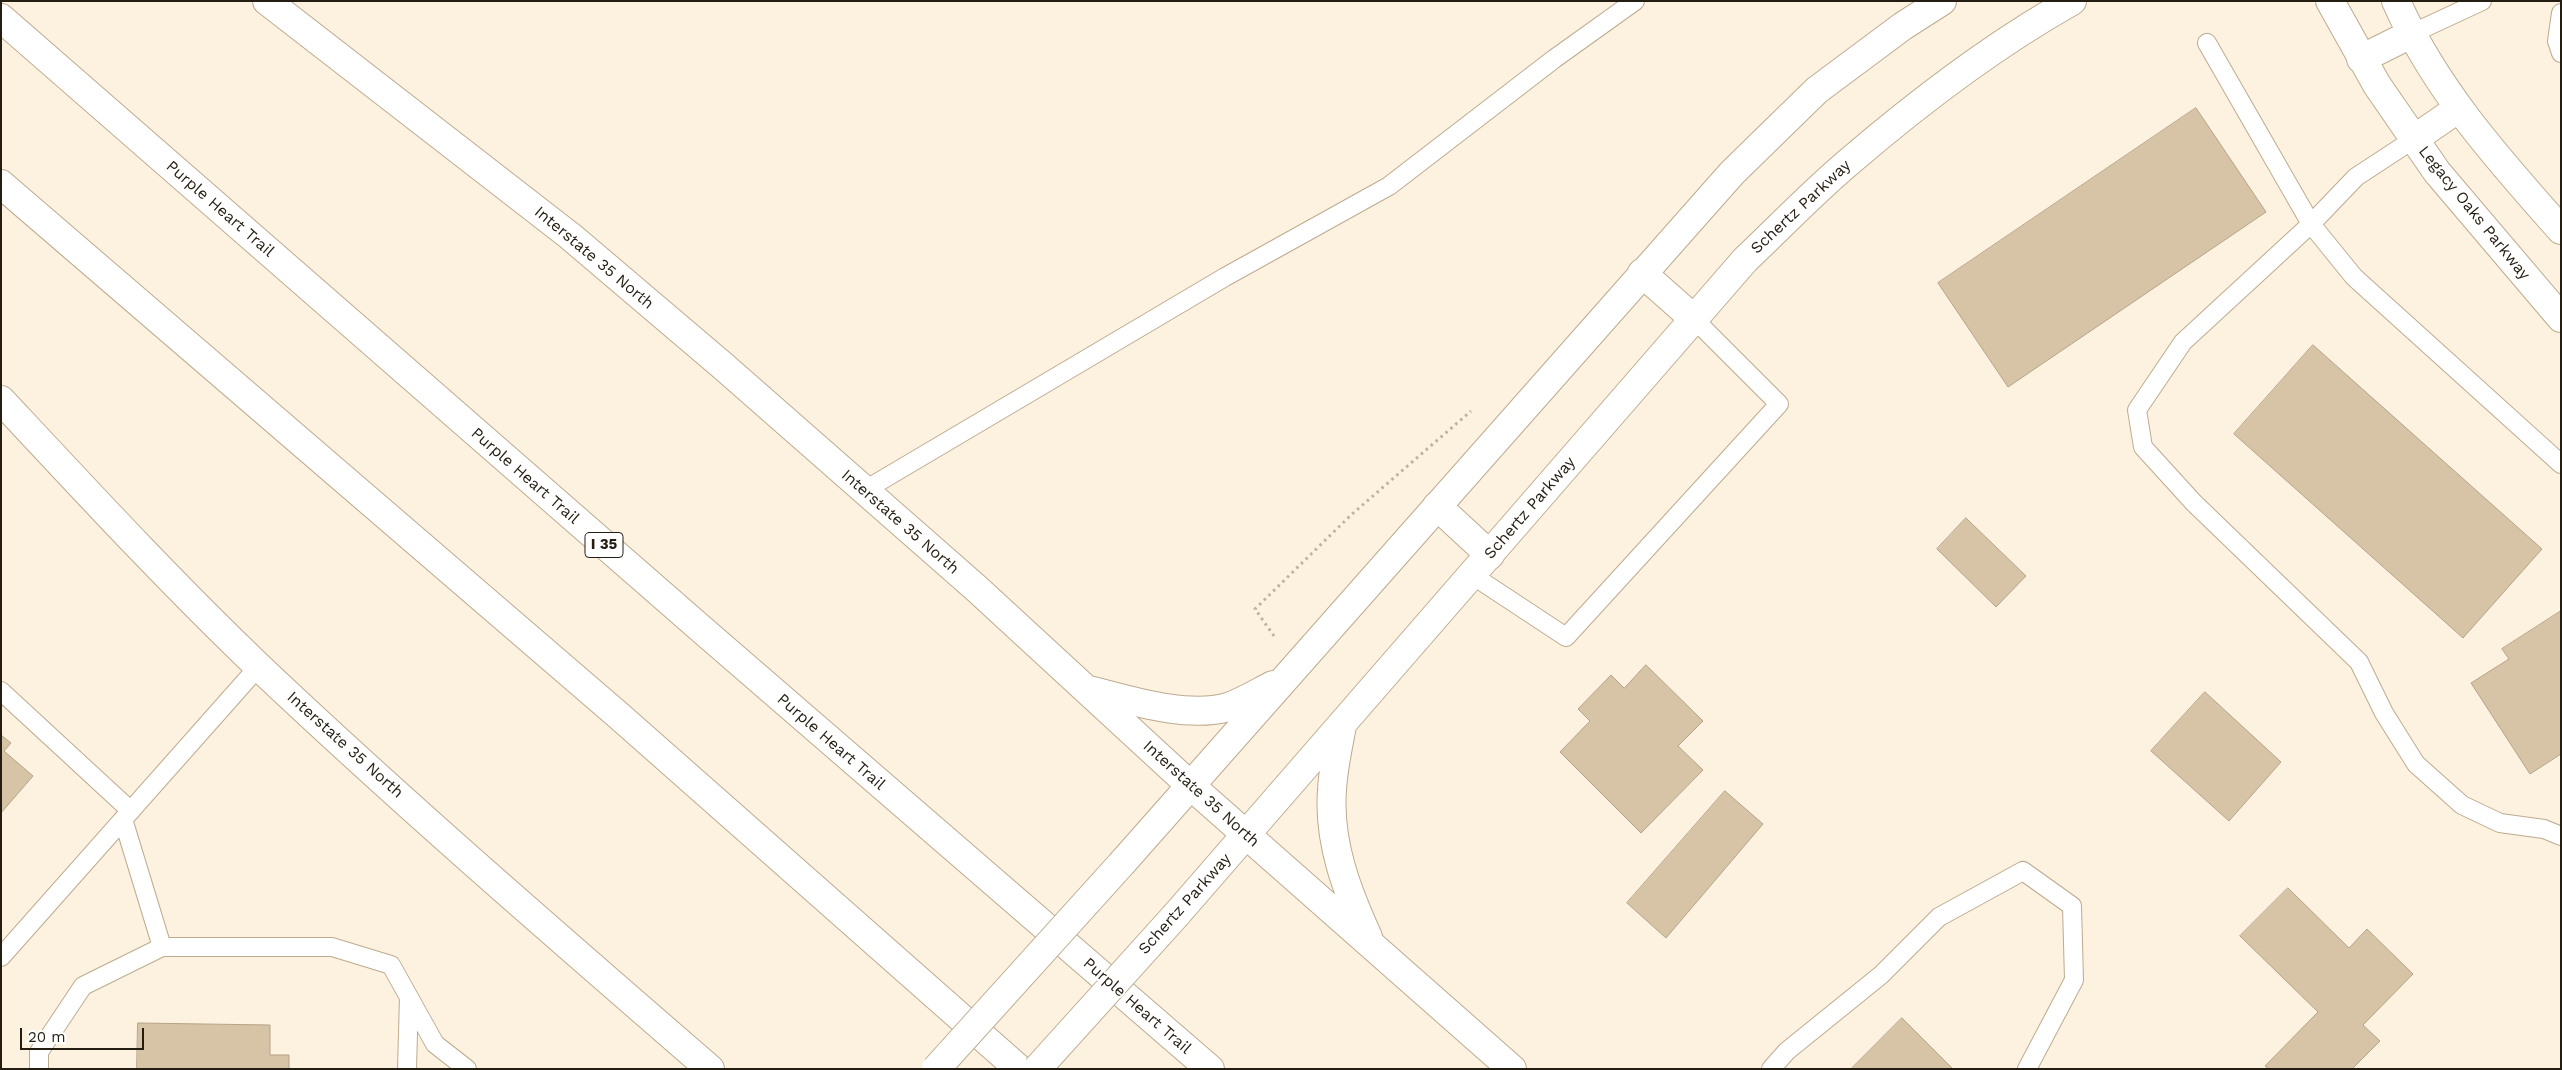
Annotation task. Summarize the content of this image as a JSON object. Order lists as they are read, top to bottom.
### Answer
{
  "streets": {
    "main road": [
      "Schertz Parkway",
      "Purple Heart Trail",
      "Legacy Oaks Parkway",
      "Interstate 35 North",
      "I 35"
    ]
  },
  "crossings": [
    ["Schertz Parkway", "Interstate 35 North"]
  ],
  "scale_bar": "20 m"
}
